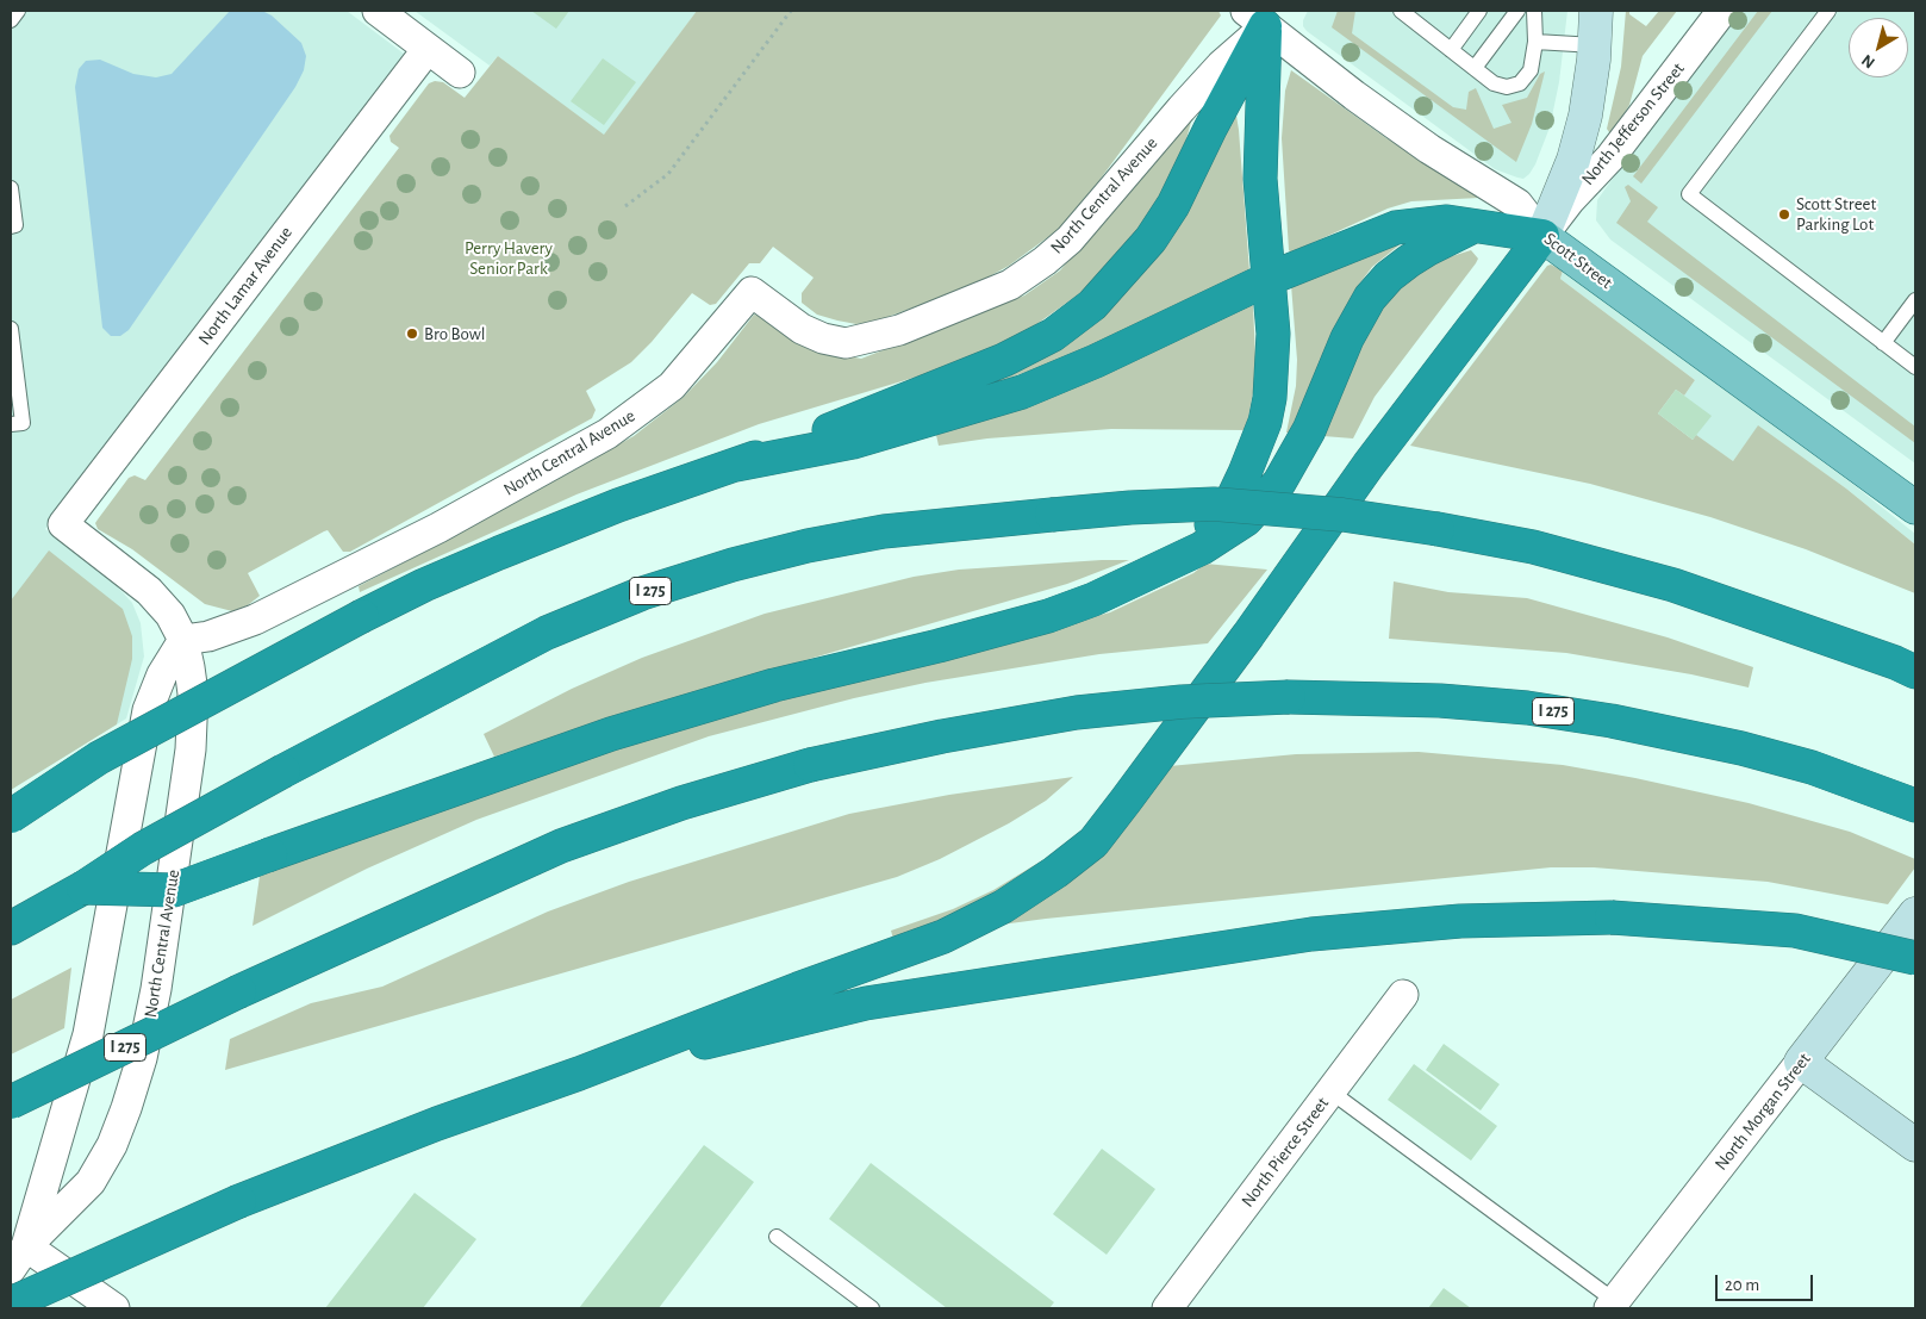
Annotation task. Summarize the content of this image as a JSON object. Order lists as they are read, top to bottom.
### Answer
{
  "streets": {
    "highway": ["I 275"],
    "main road": ["Scott Street"],
    "street": [
      "North Jefferson Street",
      "North Central Avenue",
      "North Lamar Avenue",
      "North Morgan Street",
      "North Pierce Street"
    ]
  },
  "crossings": [
    ["North Jefferson Street", "Scott Street"],
    ["North Central Avenue", "Scott Street"],
    ["North Central Avenue", "North Lamar Avenue"]
  ],
  "parks": ["Perry Havery Senior Park"],
  "places": ["Scott Street Parking Lot", "Bro Bowl"],
  "scale_bar": "20 m",
  "north": "bottom left"
}
